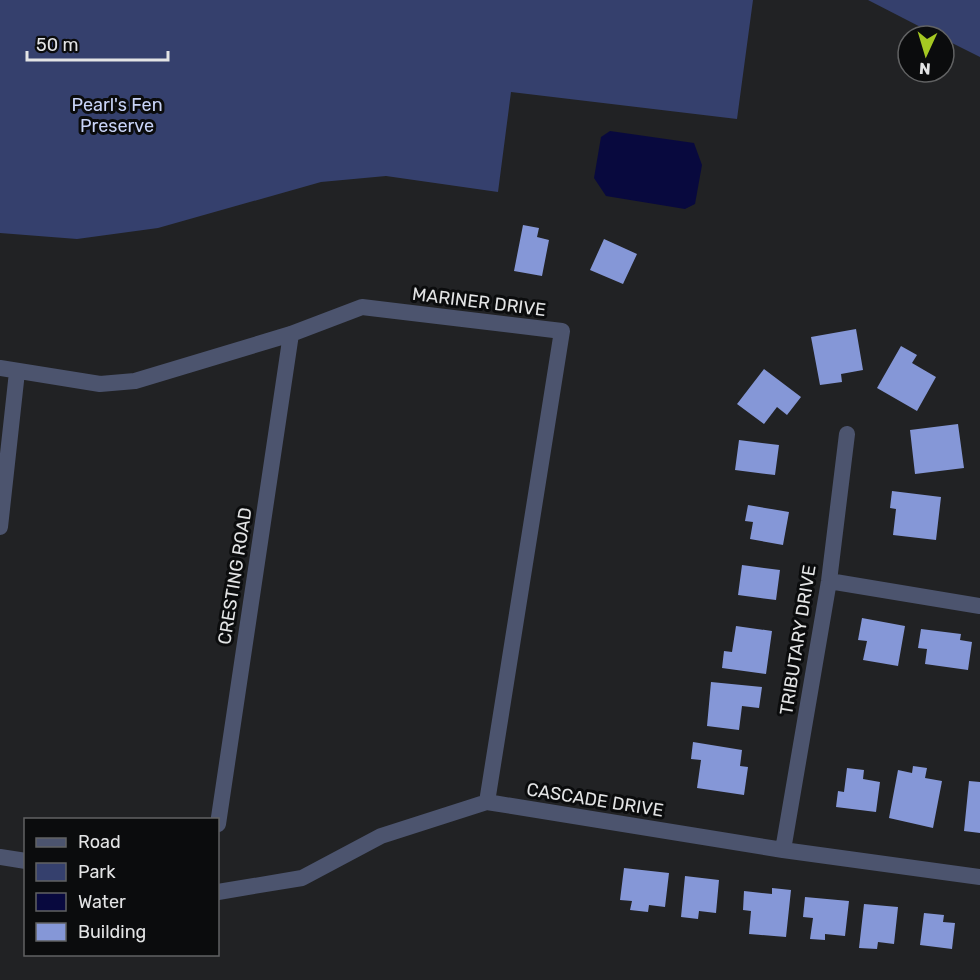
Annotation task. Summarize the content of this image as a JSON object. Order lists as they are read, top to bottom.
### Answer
{
  "streets": {
    "street": [
      "MARINER DRIVE",
      "CRESTING ROAD",
      "TRIBUTARY DRIVE",
      "CASCADE DRIVE"
    ]
  },
  "crossings": [
    ["MARINER DRIVE", "CRESTING ROAD"],
    ["MARINER DRIVE", "CASCADE DRIVE"],
    ["TRIBUTARY DRIVE", "CASCADE DRIVE"]
  ],
  "parks": ["Pearl's Fen Preserve"],
  "legend": [
    "Road",
    "Park",
    "Water",
    "Building"
  ],
  "scale_bar": "50 m",
  "north": "bottom"
}
